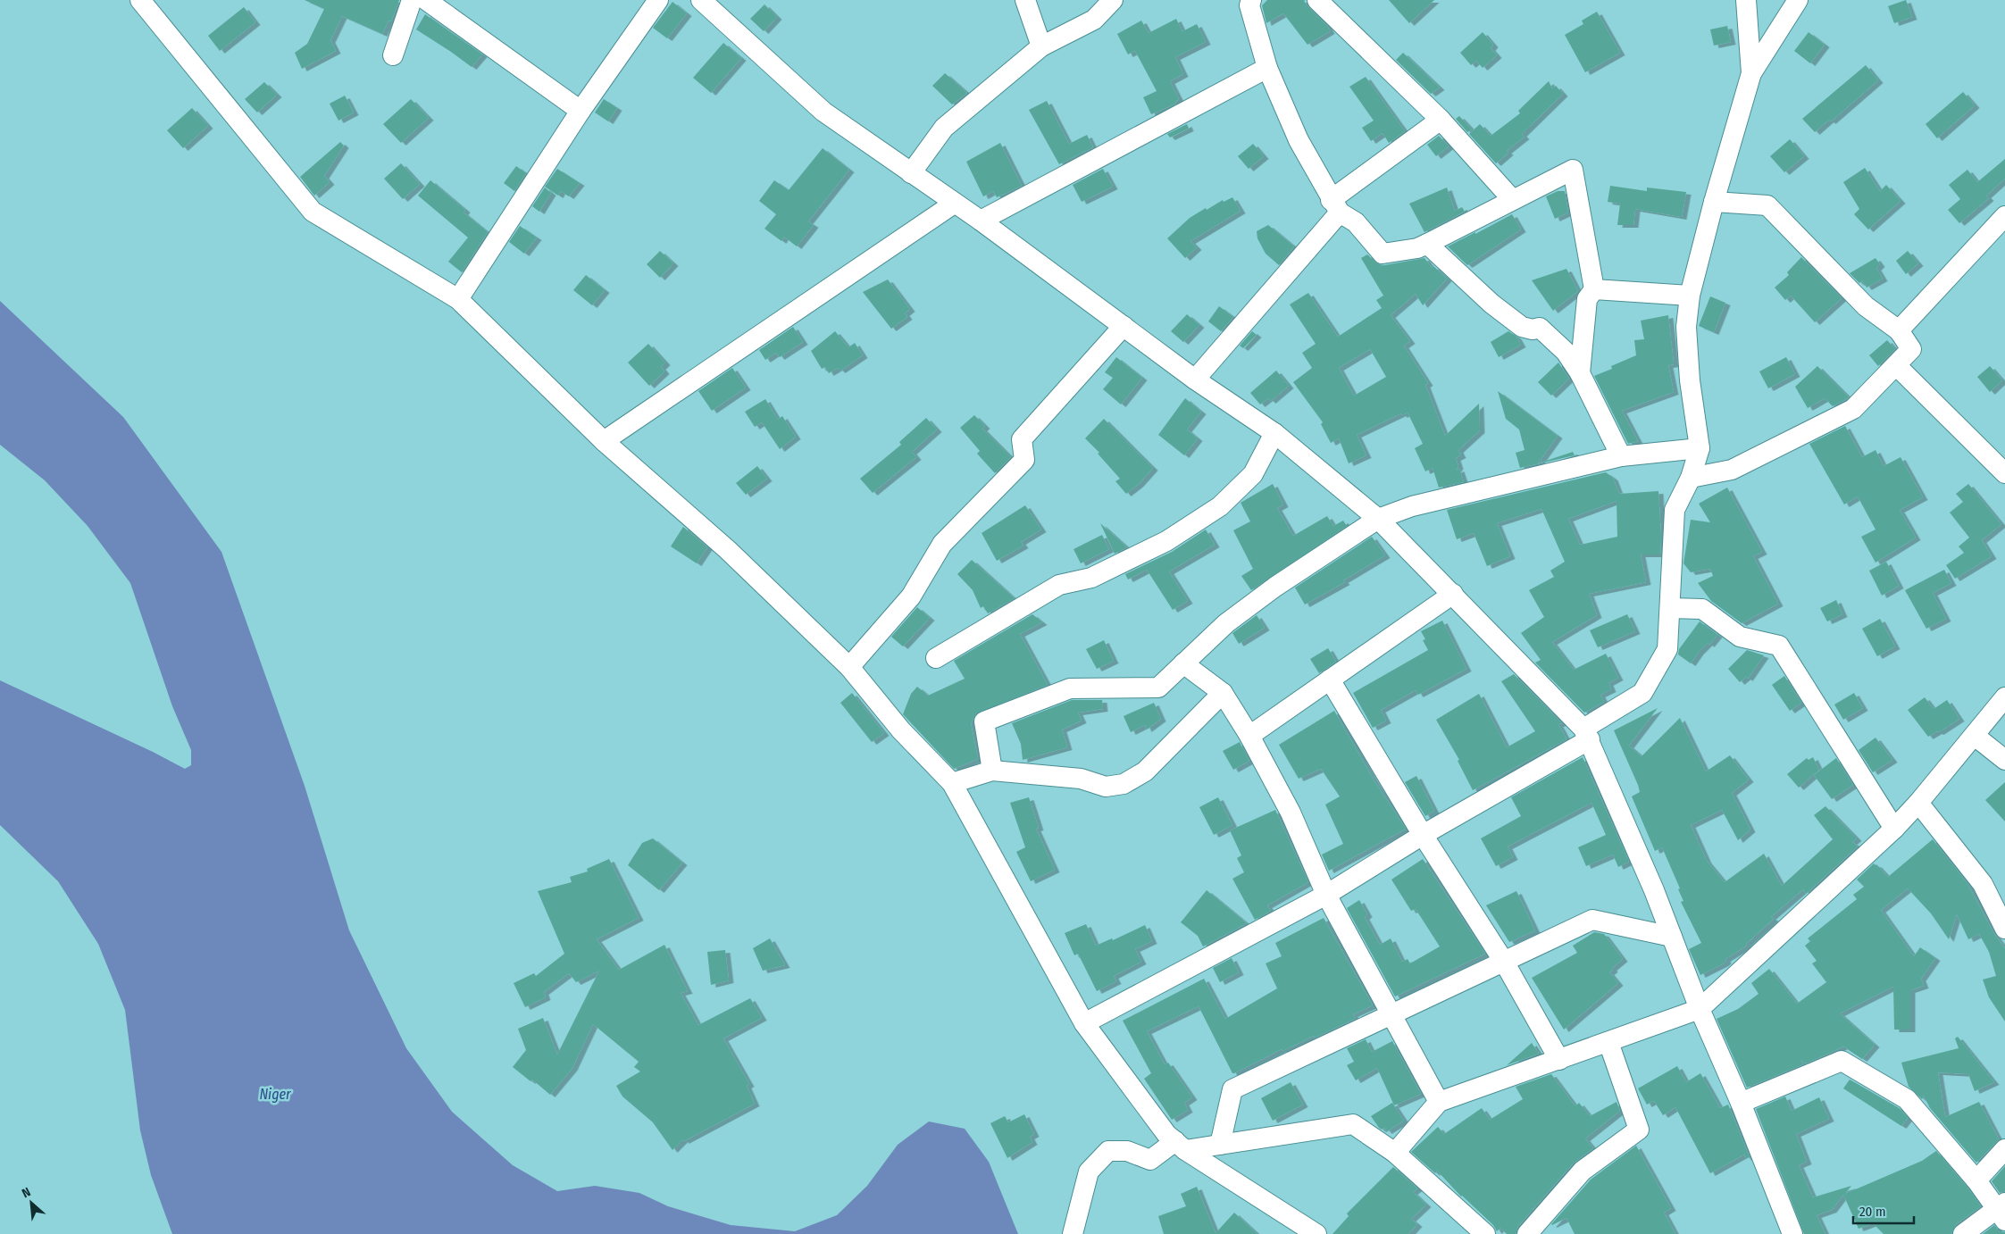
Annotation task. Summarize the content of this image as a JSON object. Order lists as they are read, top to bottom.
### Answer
{
  "water": ["Niger"],
  "scale_bar": "20 m",
  "north": "top left"
}
